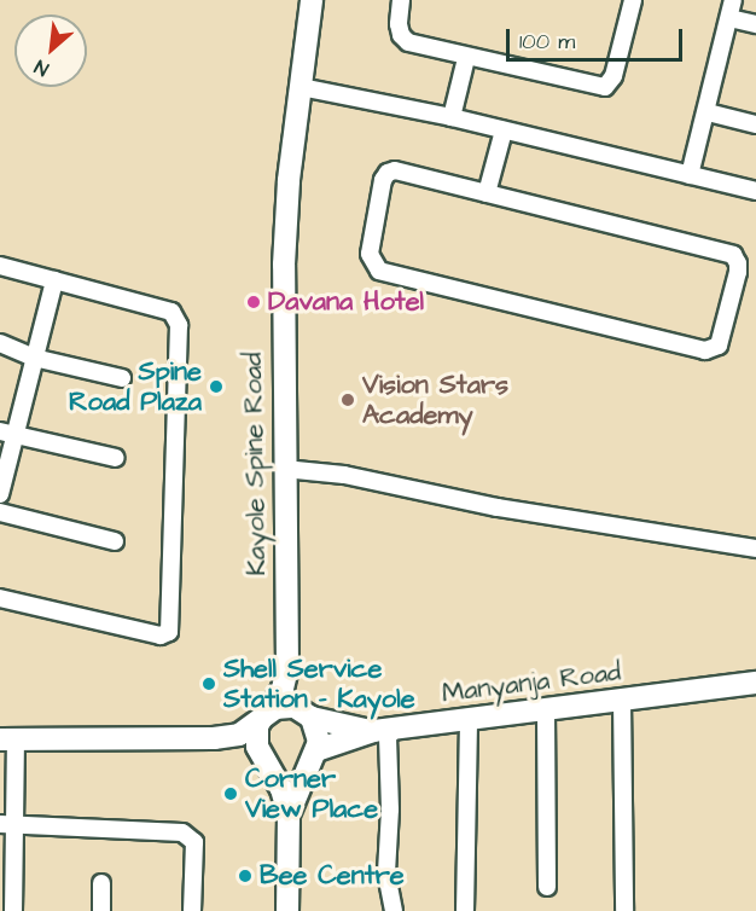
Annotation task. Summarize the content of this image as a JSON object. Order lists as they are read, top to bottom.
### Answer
{
  "streets": {
    "main road": ["Kayole Spine Road", "Manyanja Road"]
  },
  "places": [
    "Davana Hotel",
    "Spine Road Plaza",
    "Vision Stars Academy",
    "Shell Service Station - Kayole",
    "Corner View Place",
    "Bee Centre"
  ],
  "scale_bar": "100 m",
  "north": "bottom left"
}
